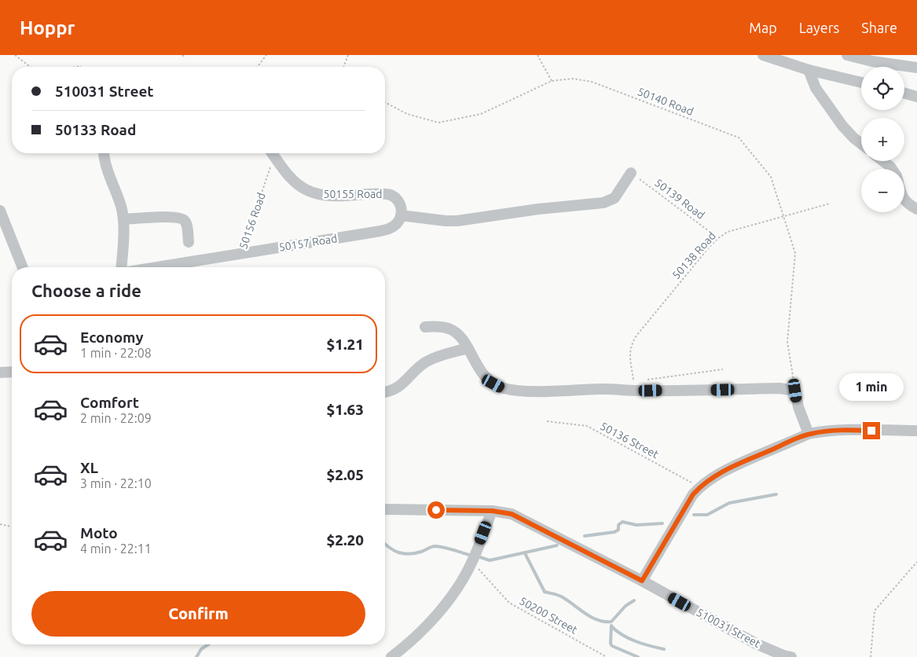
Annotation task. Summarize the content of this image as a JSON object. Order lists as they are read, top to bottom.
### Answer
{
  "streets": {
    "street": [
      "50155 Road",
      "50156 Road",
      "50157 Road",
      "510031 Street"
    ],
    "path": [
      "50140 Road",
      "50139 Road",
      "50138 Road",
      "50136 Street",
      "50200 Street"
    ]
  },
  "crossings": [
    ["50140 Road", "50138 Road"],
    ["50155 Road", "50157 Road"],
    ["50139 Road", "50138 Road"],
    ["50156 Road", "50157 Road"]
  ],
  "page": {
    "header": "Hoppr",
    "nav": ["Map", "Layers", "Share"],
    "map_buttons": ["+", "−"],
    "banner": ["510031 Street", "50133 Road"],
    "heading": "Choose a ride",
    "list": [
      {
        "name": "Economy",
        "note": "1 min · 22:08",
        "value": "$1.21"
      },
      {
        "name": "Comfort",
        "note": "2 min · 22:09",
        "value": "$1.63"
      },
      {
        "name": "XL",
        "note": "3 min · 22:10",
        "value": "$2.05"
      },
      {
        "name": "Moto",
        "note": "4 min · 22:11",
        "value": "$2.20"
      }
    ],
    "bubble": "1 min",
    "buttons": "Confirm"
  }
}
